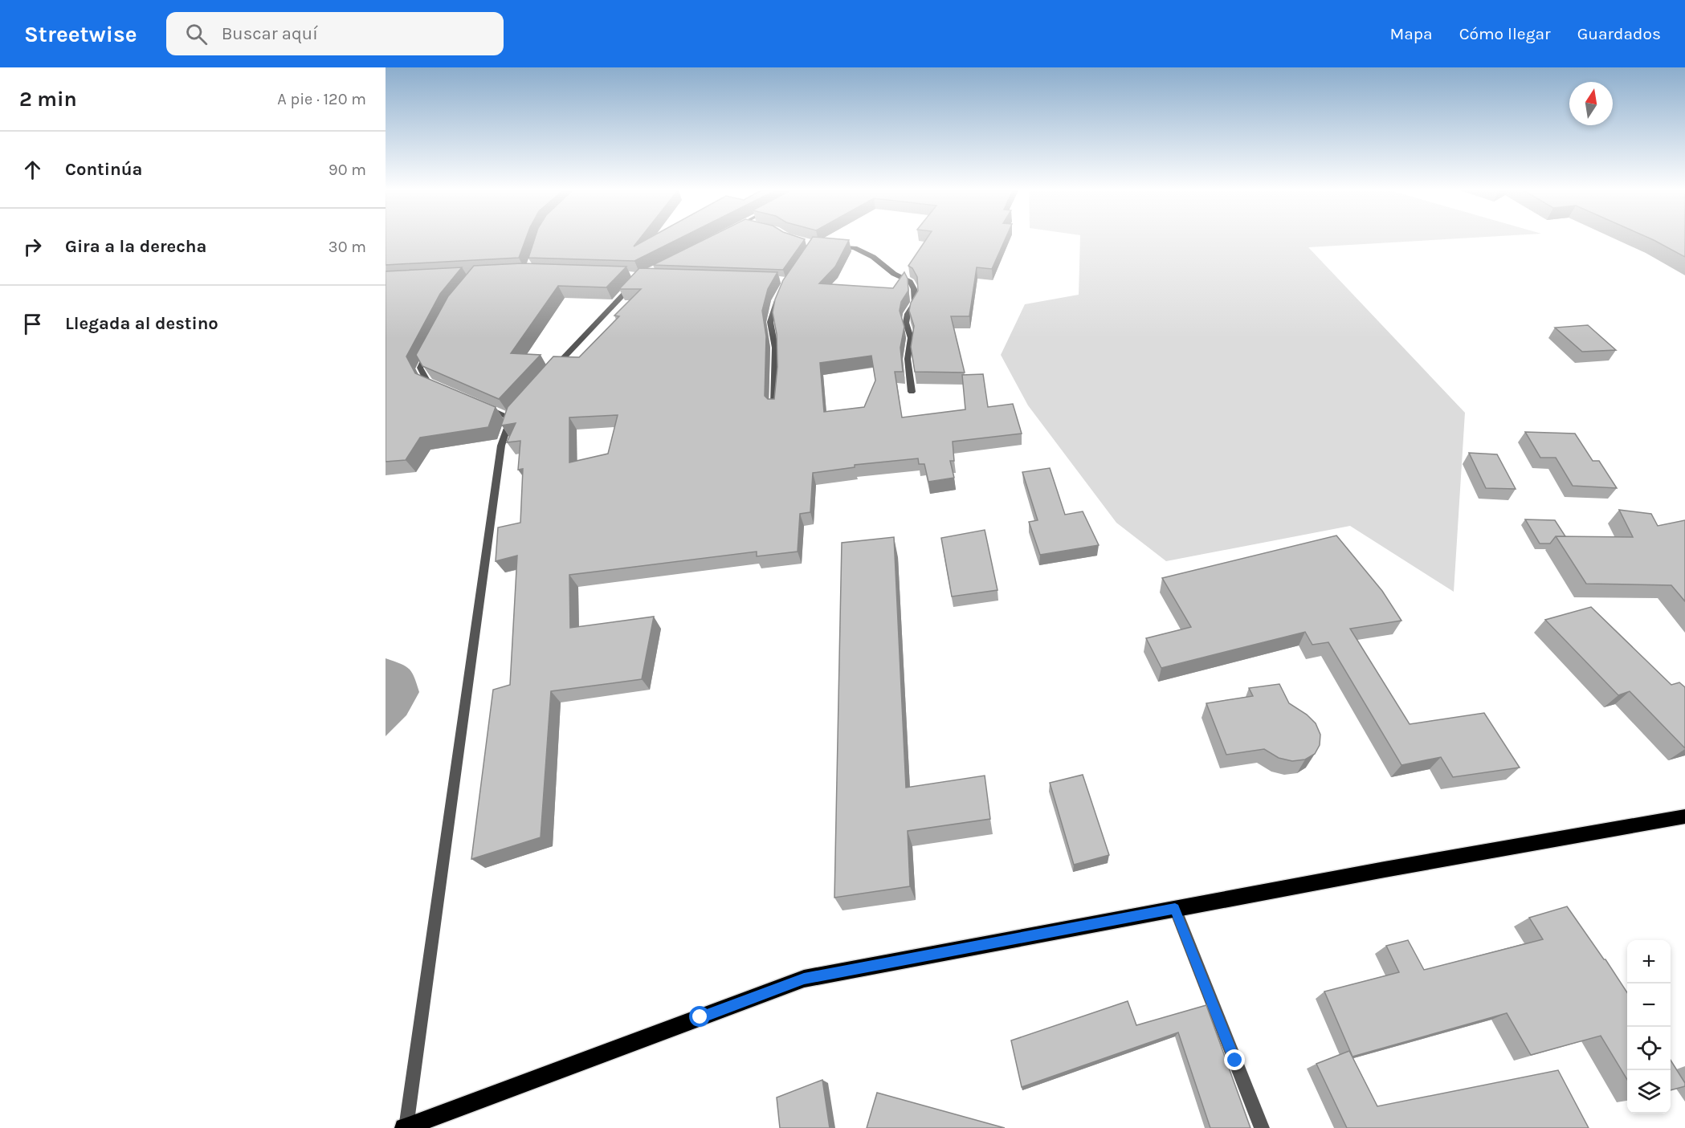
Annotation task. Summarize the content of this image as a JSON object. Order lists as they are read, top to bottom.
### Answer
{
  "north": "top",
  "page": {
    "header": "Streetwise",
    "search": "Buscar aquí",
    "nav": ["Mapa", "Cómo llegar", "Guardados"],
    "heading": ["2 min", "A pie · 120 m"],
    "list": [
      ["Continúa", "90 m"],
      ["Gira a la derecha", "30 m"],
      "Llegada al destino"
    ],
    "map_buttons": ["+", "−"]
  }
}
